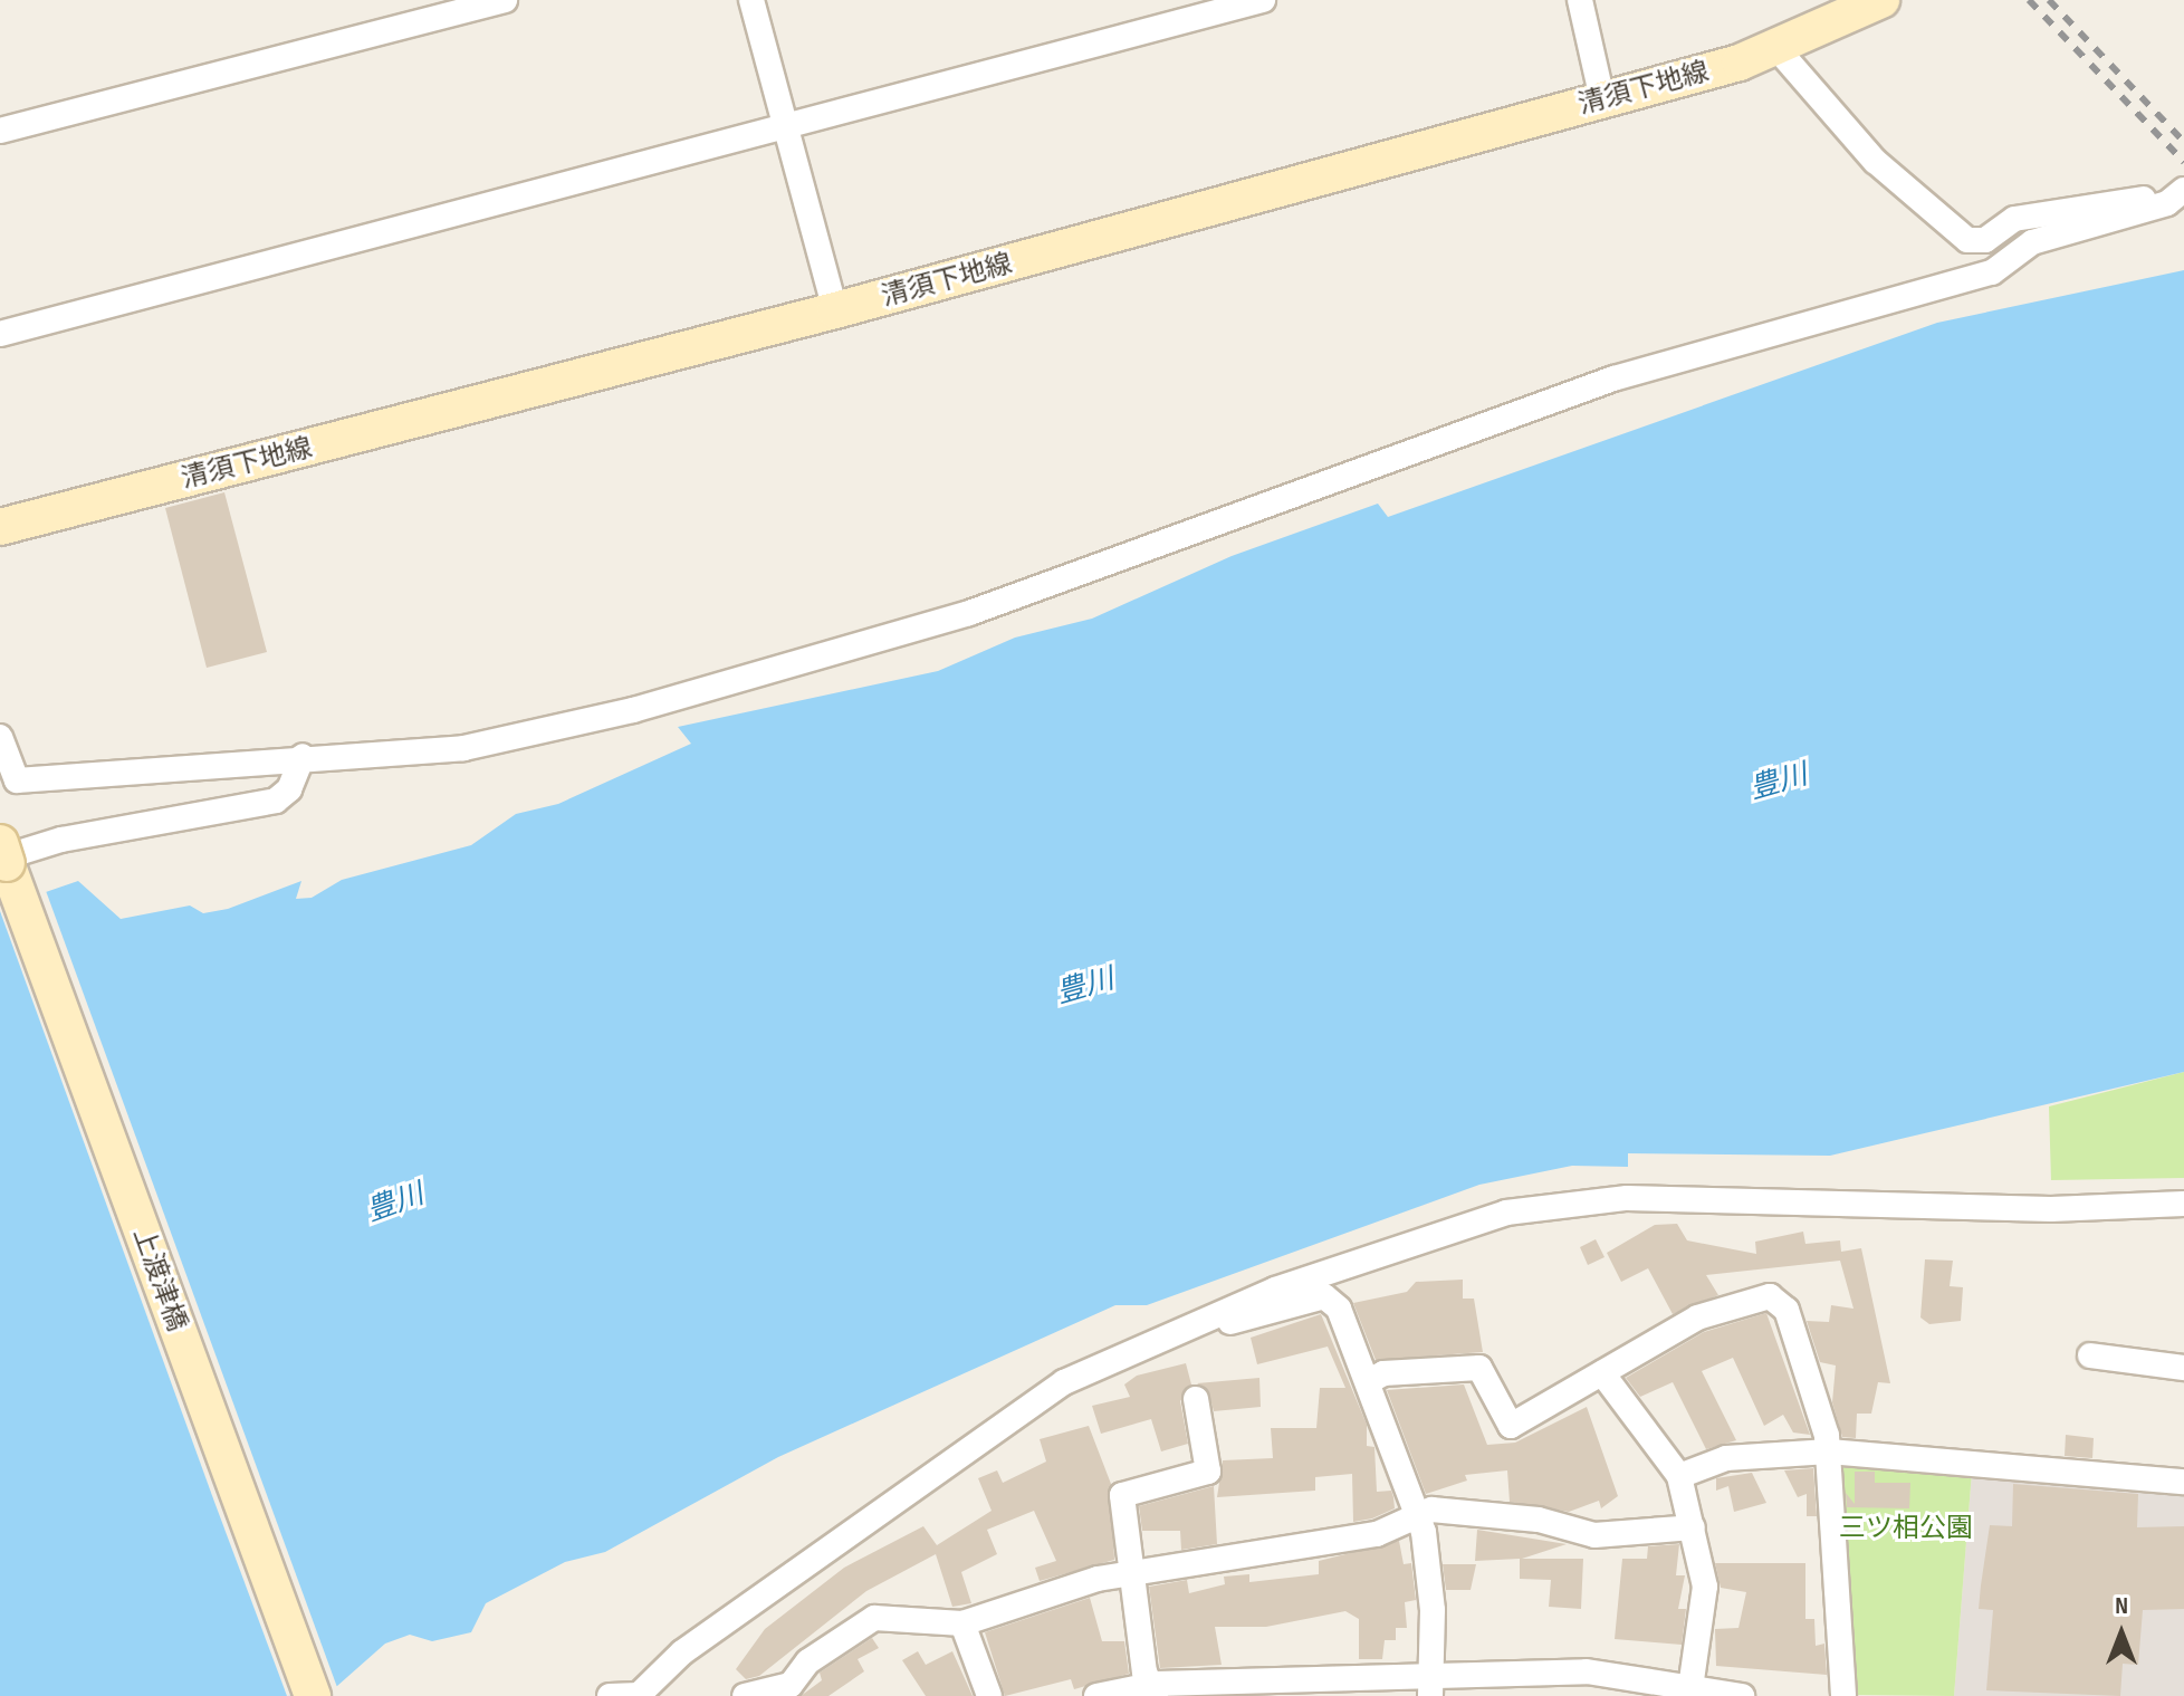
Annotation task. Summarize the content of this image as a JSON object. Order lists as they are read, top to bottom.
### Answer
{
  "streets": {
    "main road": ["清須下地線", "上渡津橋"]
  },
  "water": ["豊川"],
  "parks": ["三ツ相公園"],
  "north": "top"
}
